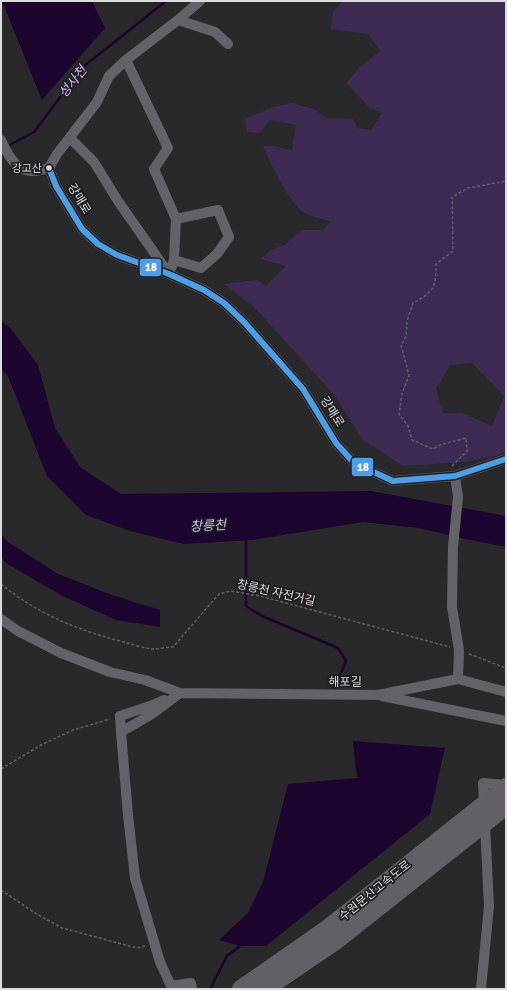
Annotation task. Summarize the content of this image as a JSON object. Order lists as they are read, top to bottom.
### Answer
{
  "streets": {
    "highway": ["수원문산고속도로"],
    "street": ["강매로", "해포길"],
    "path": ["창릉천 자전거길"]
  },
  "water": ["성사천", "창릉천"],
  "places": ["강고산"],
  "lines": ["transit line 18"]
}
